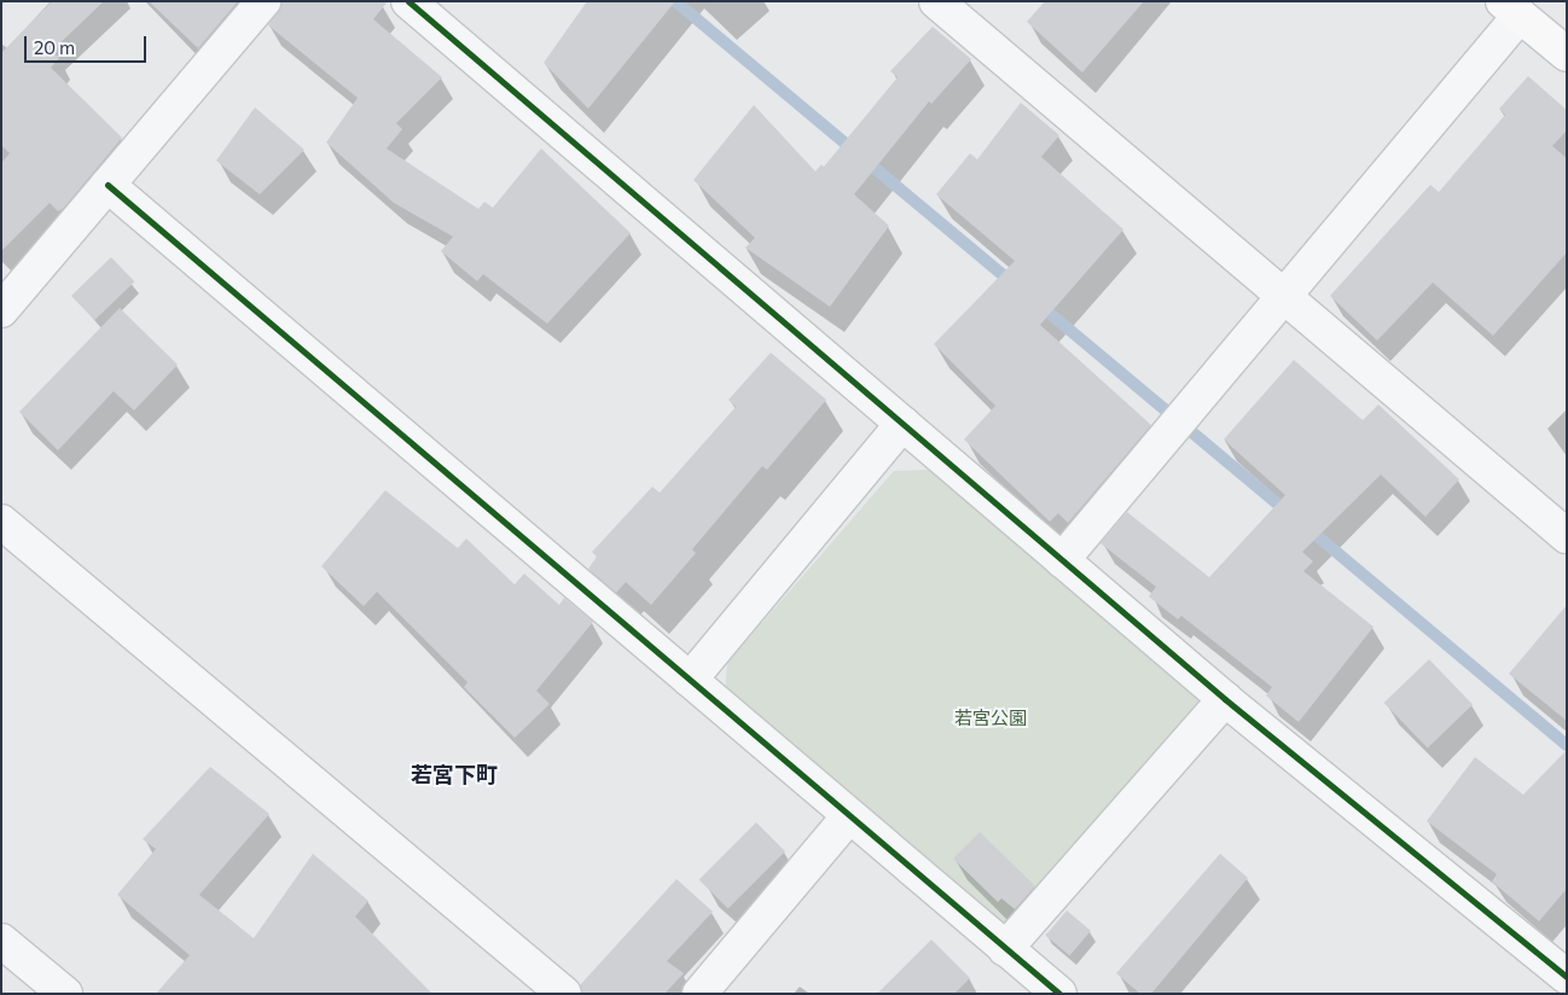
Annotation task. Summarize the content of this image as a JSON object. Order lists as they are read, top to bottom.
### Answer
{
  "districts": ["若宮下町"],
  "parks": ["若宮公園"],
  "scale_bar": "20 m"
}
